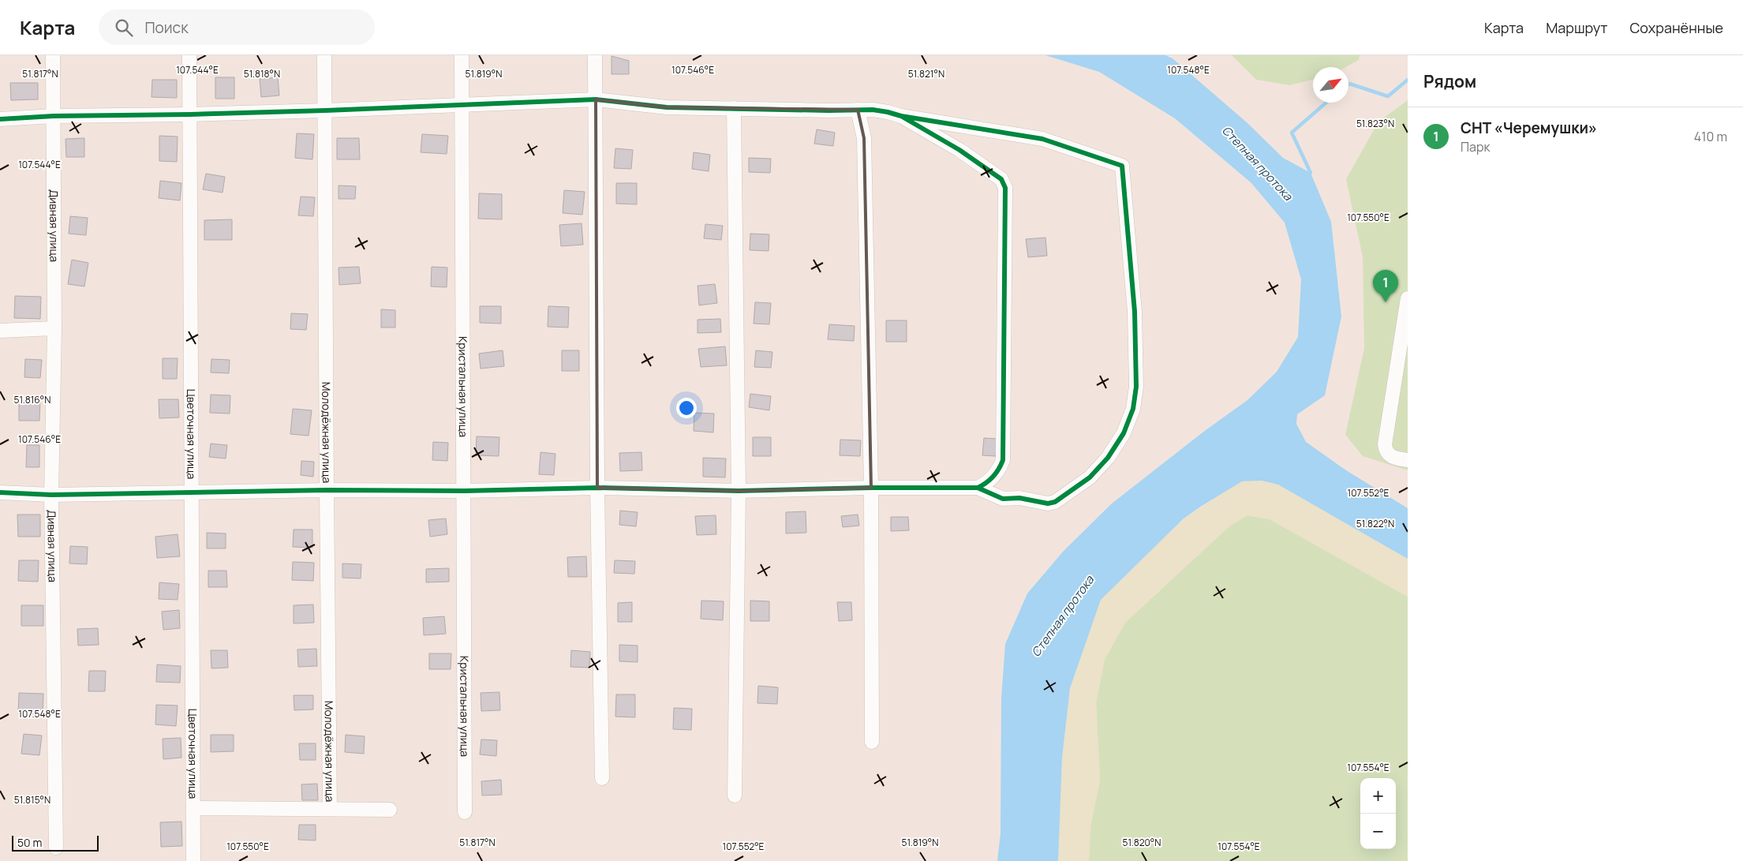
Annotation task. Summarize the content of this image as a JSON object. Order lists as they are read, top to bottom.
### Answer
{
  "streets": {
    "street": [
      "Дивная улица",
      "Кристальная улица",
      "Молодёжная улица",
      "Цветочная улица"
    ]
  },
  "water": ["Степная протока"],
  "scale_bar": "50 m",
  "north": "top right",
  "page": {
    "header": "Карта",
    "search": "Поиск",
    "nav": ["Карта", "Маршрут", "Сохранённые"],
    "heading": "Рядом",
    "list": [
      {
        "mark": "1",
        "name": "СНТ «Черемушки»",
        "note": "Парк",
        "value": "410 m"
      }
    ],
    "pins": "1",
    "map_buttons": ["+", "−"],
    "scale": "50 m"
  },
  "coordinates": [
    "107.544°E",
    "107.546°E",
    "107.548°E",
    "51.817°N",
    "51.818°N",
    "51.819°N",
    "51.821°N",
    "51.823°N",
    "107.550°E",
    "51.816°N",
    "107.552°E",
    "51.822°N",
    "107.554°E",
    "51.815°N",
    "51.820°N"
  ]
}
